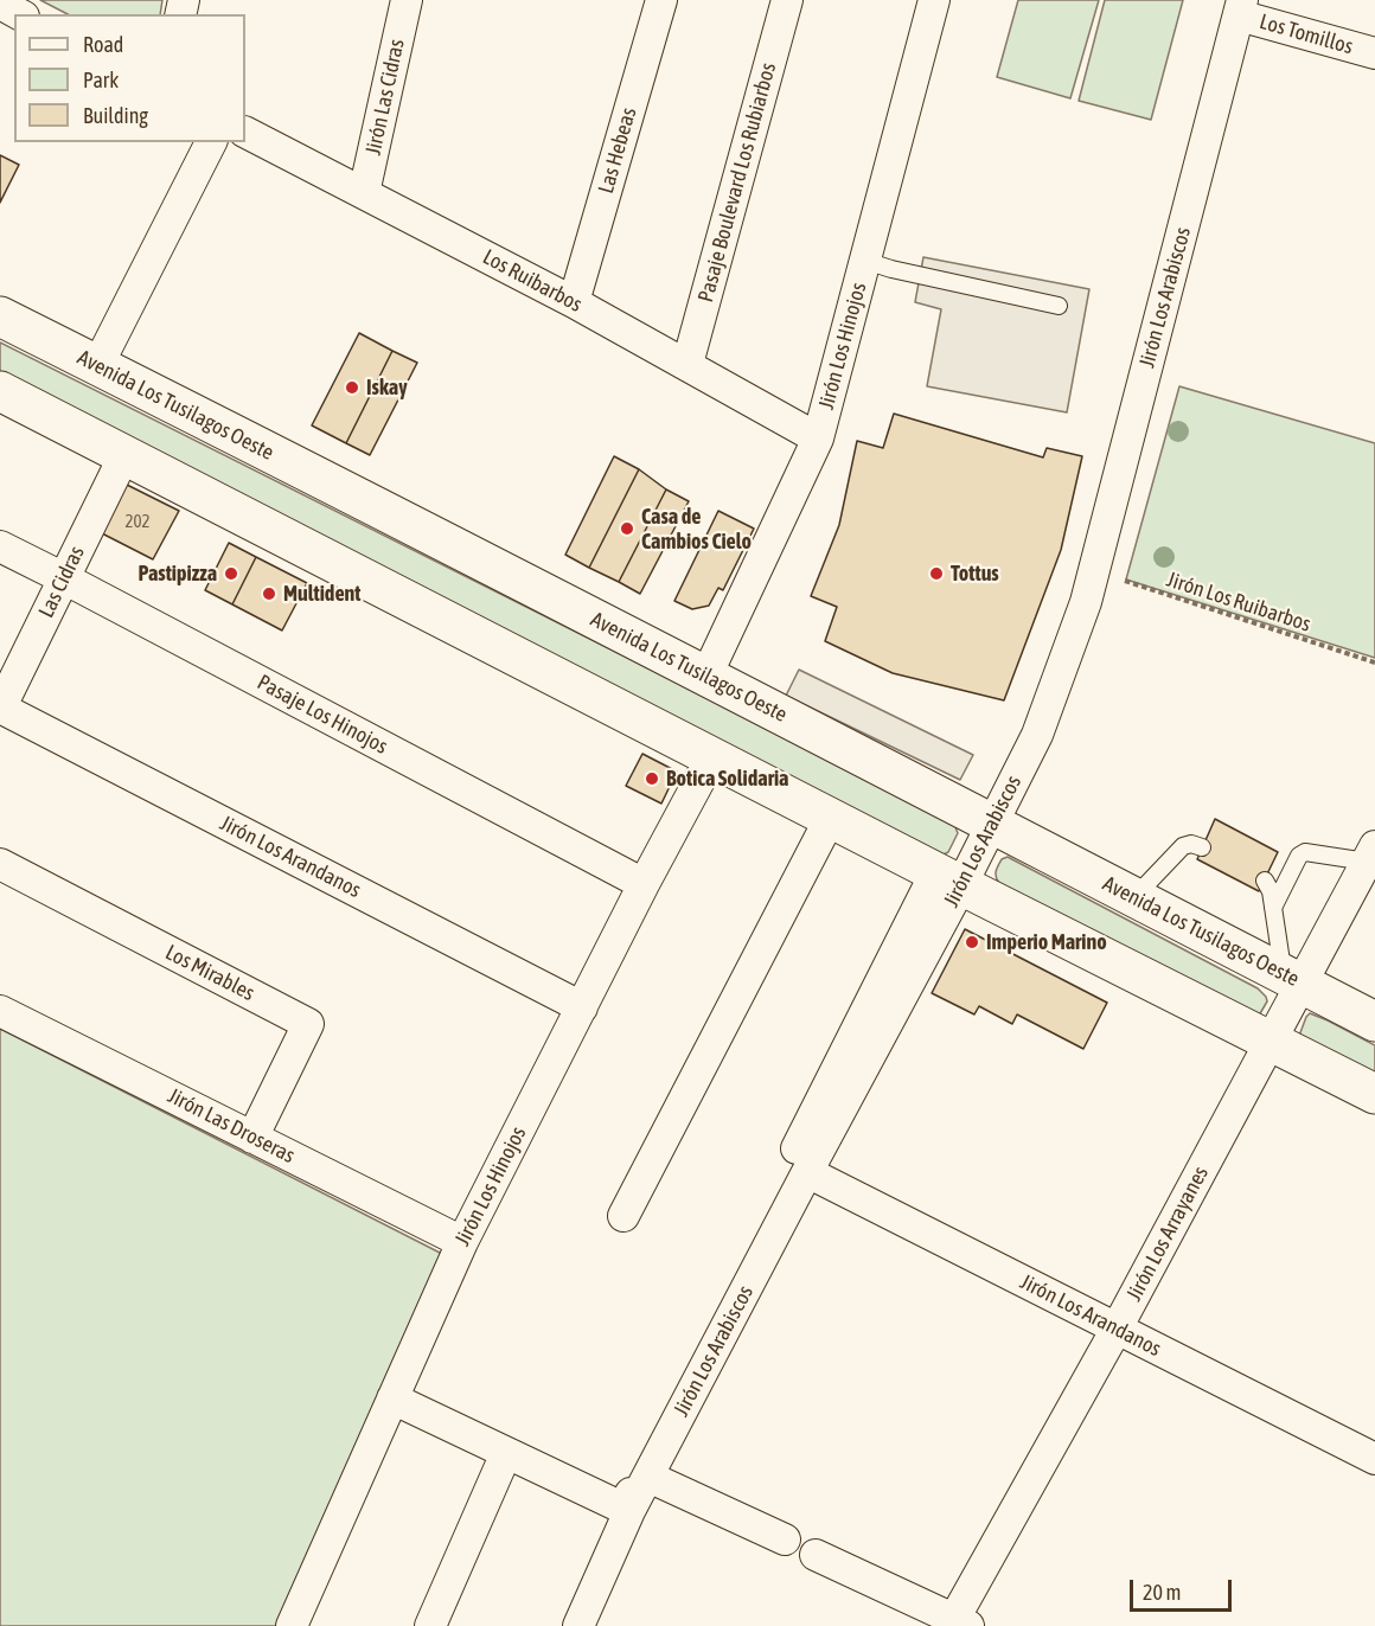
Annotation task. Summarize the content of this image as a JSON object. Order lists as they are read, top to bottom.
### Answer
{
  "streets": {
    "main road": ["Avenida Los Tusilagos Oeste"],
    "street": [
      "Los Tomillos",
      "Jirón Las Cidras",
      "Las Hebeas",
      "Pasaje Boulevard Los Rubiarbos",
      "Los Ruibarbos",
      "Jirón Los Arabiscos",
      "Jirón Los Hinojos",
      "Las Cidras",
      "Pasaje Los Hinojos",
      "Jirón Los Arandanos",
      "Los Mirables",
      "Jirón Las Droseras",
      "Jirón Los Arrayanes"
    ],
    "path": ["Jirón Los Ruibarbos"]
  },
  "crossings": [
    ["Los Tomillos", "Jirón Los Arabiscos"],
    ["Jirón Las Cidras", "Los Ruibarbos"],
    ["Las Hebeas", "Los Ruibarbos"],
    ["Pasaje Boulevard Los Rubiarbos", "Los Ruibarbos"],
    ["Los Ruibarbos", "Jirón Los Hinojos"],
    ["Jirón Los Arabiscos", "Avenida Los Tusilagos Oeste"],
    ["Jirón Los Arabiscos", "Jirón Los Ruibarbos"],
    ["Jirón Los Arabiscos", "Jirón Los Arandanos"],
    ["Jirón Los Hinojos", "Avenida Los Tusilagos Oeste"],
    ["Jirón Los Hinojos", "Pasaje Los Hinojos"],
    ["Jirón Los Hinojos", "Jirón Los Arandanos"],
    ["Jirón Los Hinojos", "Jirón Las Droseras"],
    ["Avenida Los Tusilagos Oeste", "Jirón Los Arrayanes"],
    ["Las Cidras", "Pasaje Los Hinojos"],
    ["Las Cidras", "Jirón Los Arandanos"],
    ["Jirón Los Arandanos", "Jirón Los Arrayanes"],
    ["Los Mirables", "Jirón Las Droseras"]
  ],
  "places": [
    "Iskay",
    "Casa de Cambios Cielo",
    "Pastipizza",
    "Tottus",
    "Multident",
    "Botica Solidaria",
    "Imperio Marino"
  ],
  "house_numbers": ["202"],
  "legend": ["Road", "Park", "Building"],
  "scale_bar": "20 m"
}
